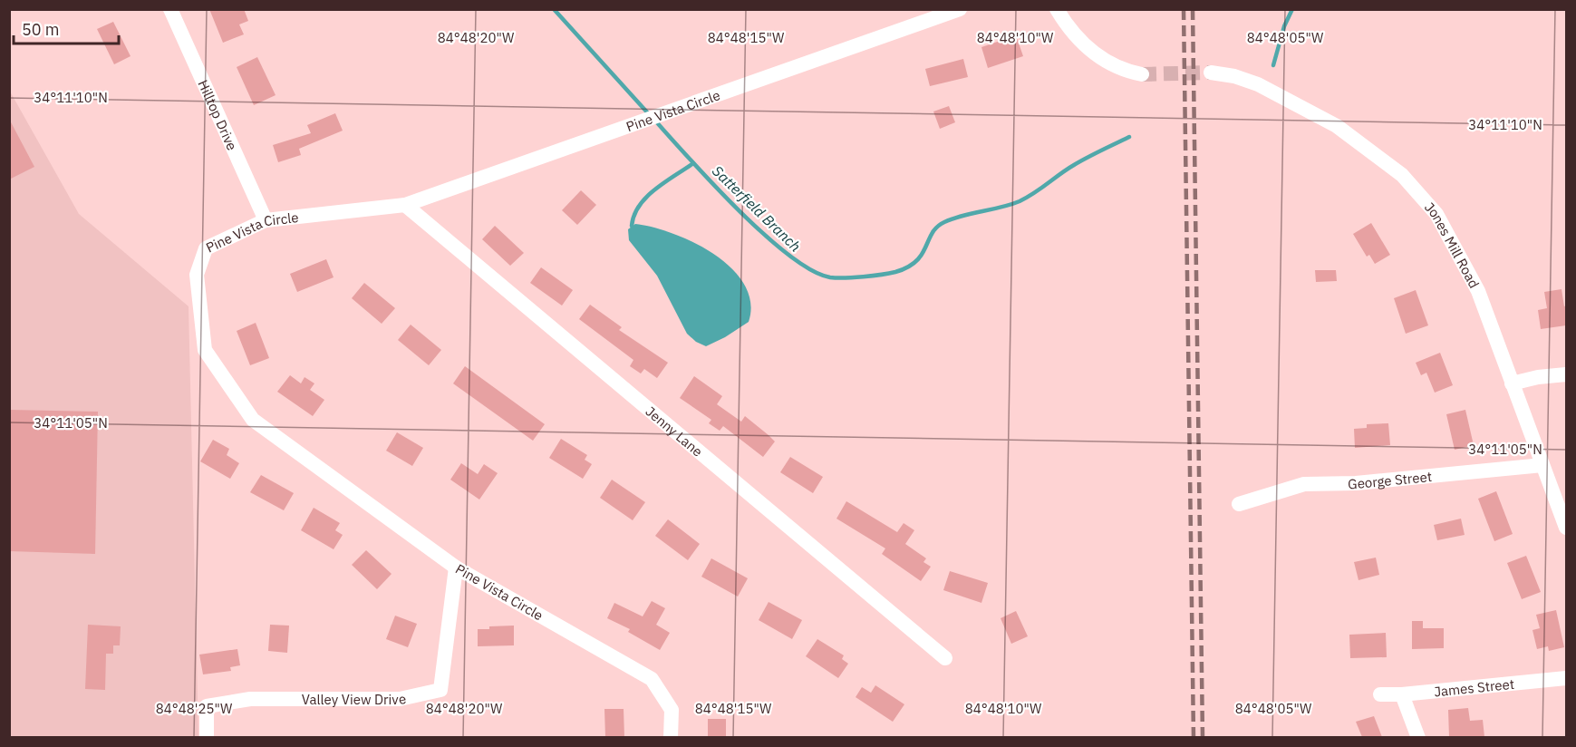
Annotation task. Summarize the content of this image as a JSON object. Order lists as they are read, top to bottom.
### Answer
{
  "streets": {
    "street": [
      "Pine Vista Circle",
      "Hilltop Drive",
      "Jones Mill Road",
      "Jenny Lane",
      "George Street",
      "James Street",
      "Valley View Drive"
    ]
  },
  "crossings": [
    ["Pine Vista Circle", "Hilltop Drive"],
    ["Pine Vista Circle", "Jenny Lane"],
    ["Pine Vista Circle", "Valley View Drive"],
    ["Jones Mill Road", "George Street"]
  ],
  "water": ["Satterfield Branch"],
  "scale_bar": "50 m",
  "coordinates": [
    "84°48'20\"W",
    "84°48'15\"W",
    "84°48'10\"W",
    "84°48'05\"W",
    "34°11'10\"N",
    "34°11'05\"N",
    "84°48'25\"W"
  ]
}
